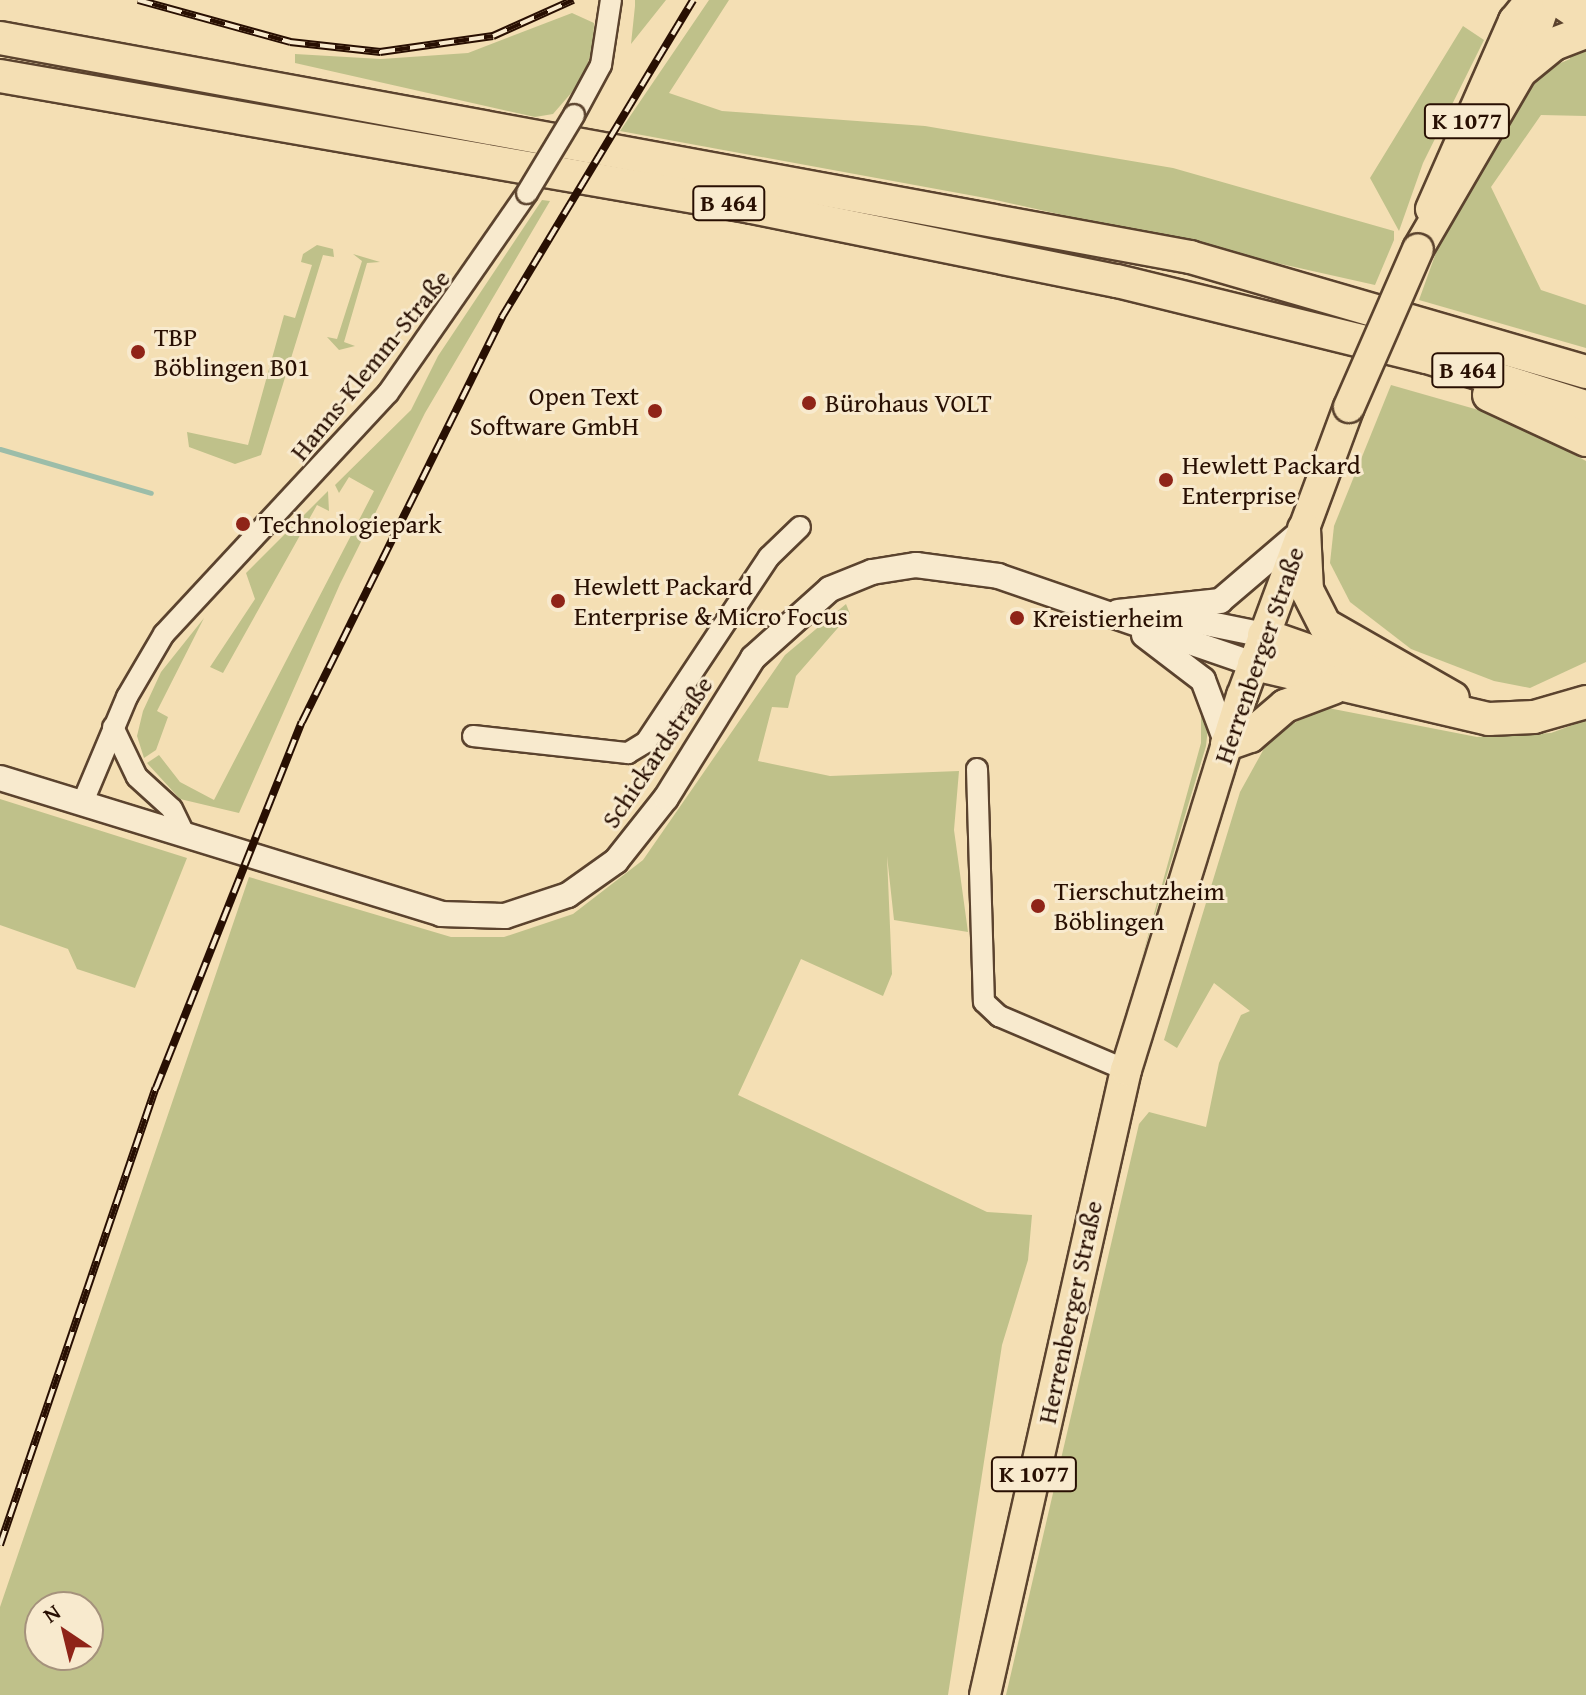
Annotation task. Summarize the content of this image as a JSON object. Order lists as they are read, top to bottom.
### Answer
{
  "streets": {
    "highway": ["B 464"],
    "main road": ["K 1077", "Herrenberger Straße"],
    "street": ["Hanns-Klemm-Straße", "Schickardstraße"]
  },
  "crossings": [
    ["Hanns-Klemm-Straße", "Schickardstraße"],
    ["Herrenberger Straße", "Schickardstraße"]
  ],
  "places": [
    "TBP Böblingen B01",
    "Bürohaus VOLT",
    "Open Text Software GmbH",
    "Hewlett Packard Enterprise",
    "Technologiepark",
    "Hewlett Packard Enterprise & Micro Focus",
    "Kreistierheim",
    "Tierschutzheim Böblingen"
  ],
  "north": "top left"
}
